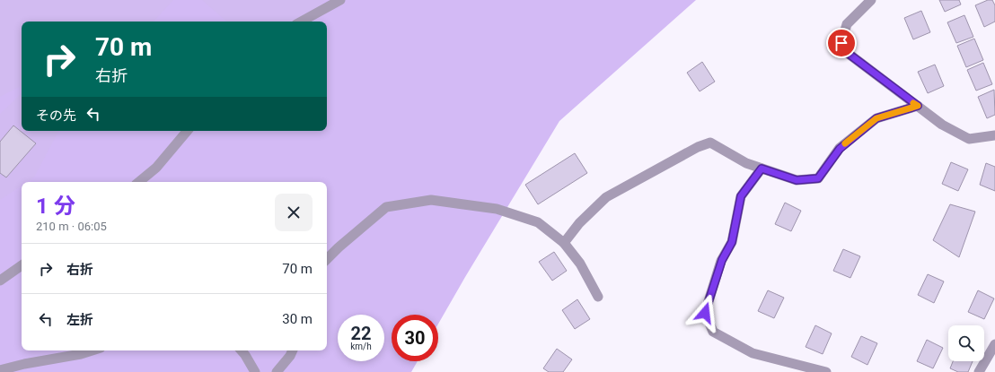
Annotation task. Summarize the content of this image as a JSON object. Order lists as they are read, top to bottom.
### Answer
{
  "page": {
    "turn": ["70 m", "右折"],
    "then": "その先",
    "heading": ["1 分", "210 m · 06:05"],
    "list": [
      {
        "name": "右折",
        "value": "70 m"
      },
      {
        "name": "左折",
        "value": "30 m"
      }
    ],
    "speed": "22 km/h",
    "limit": "30"
  }
}
